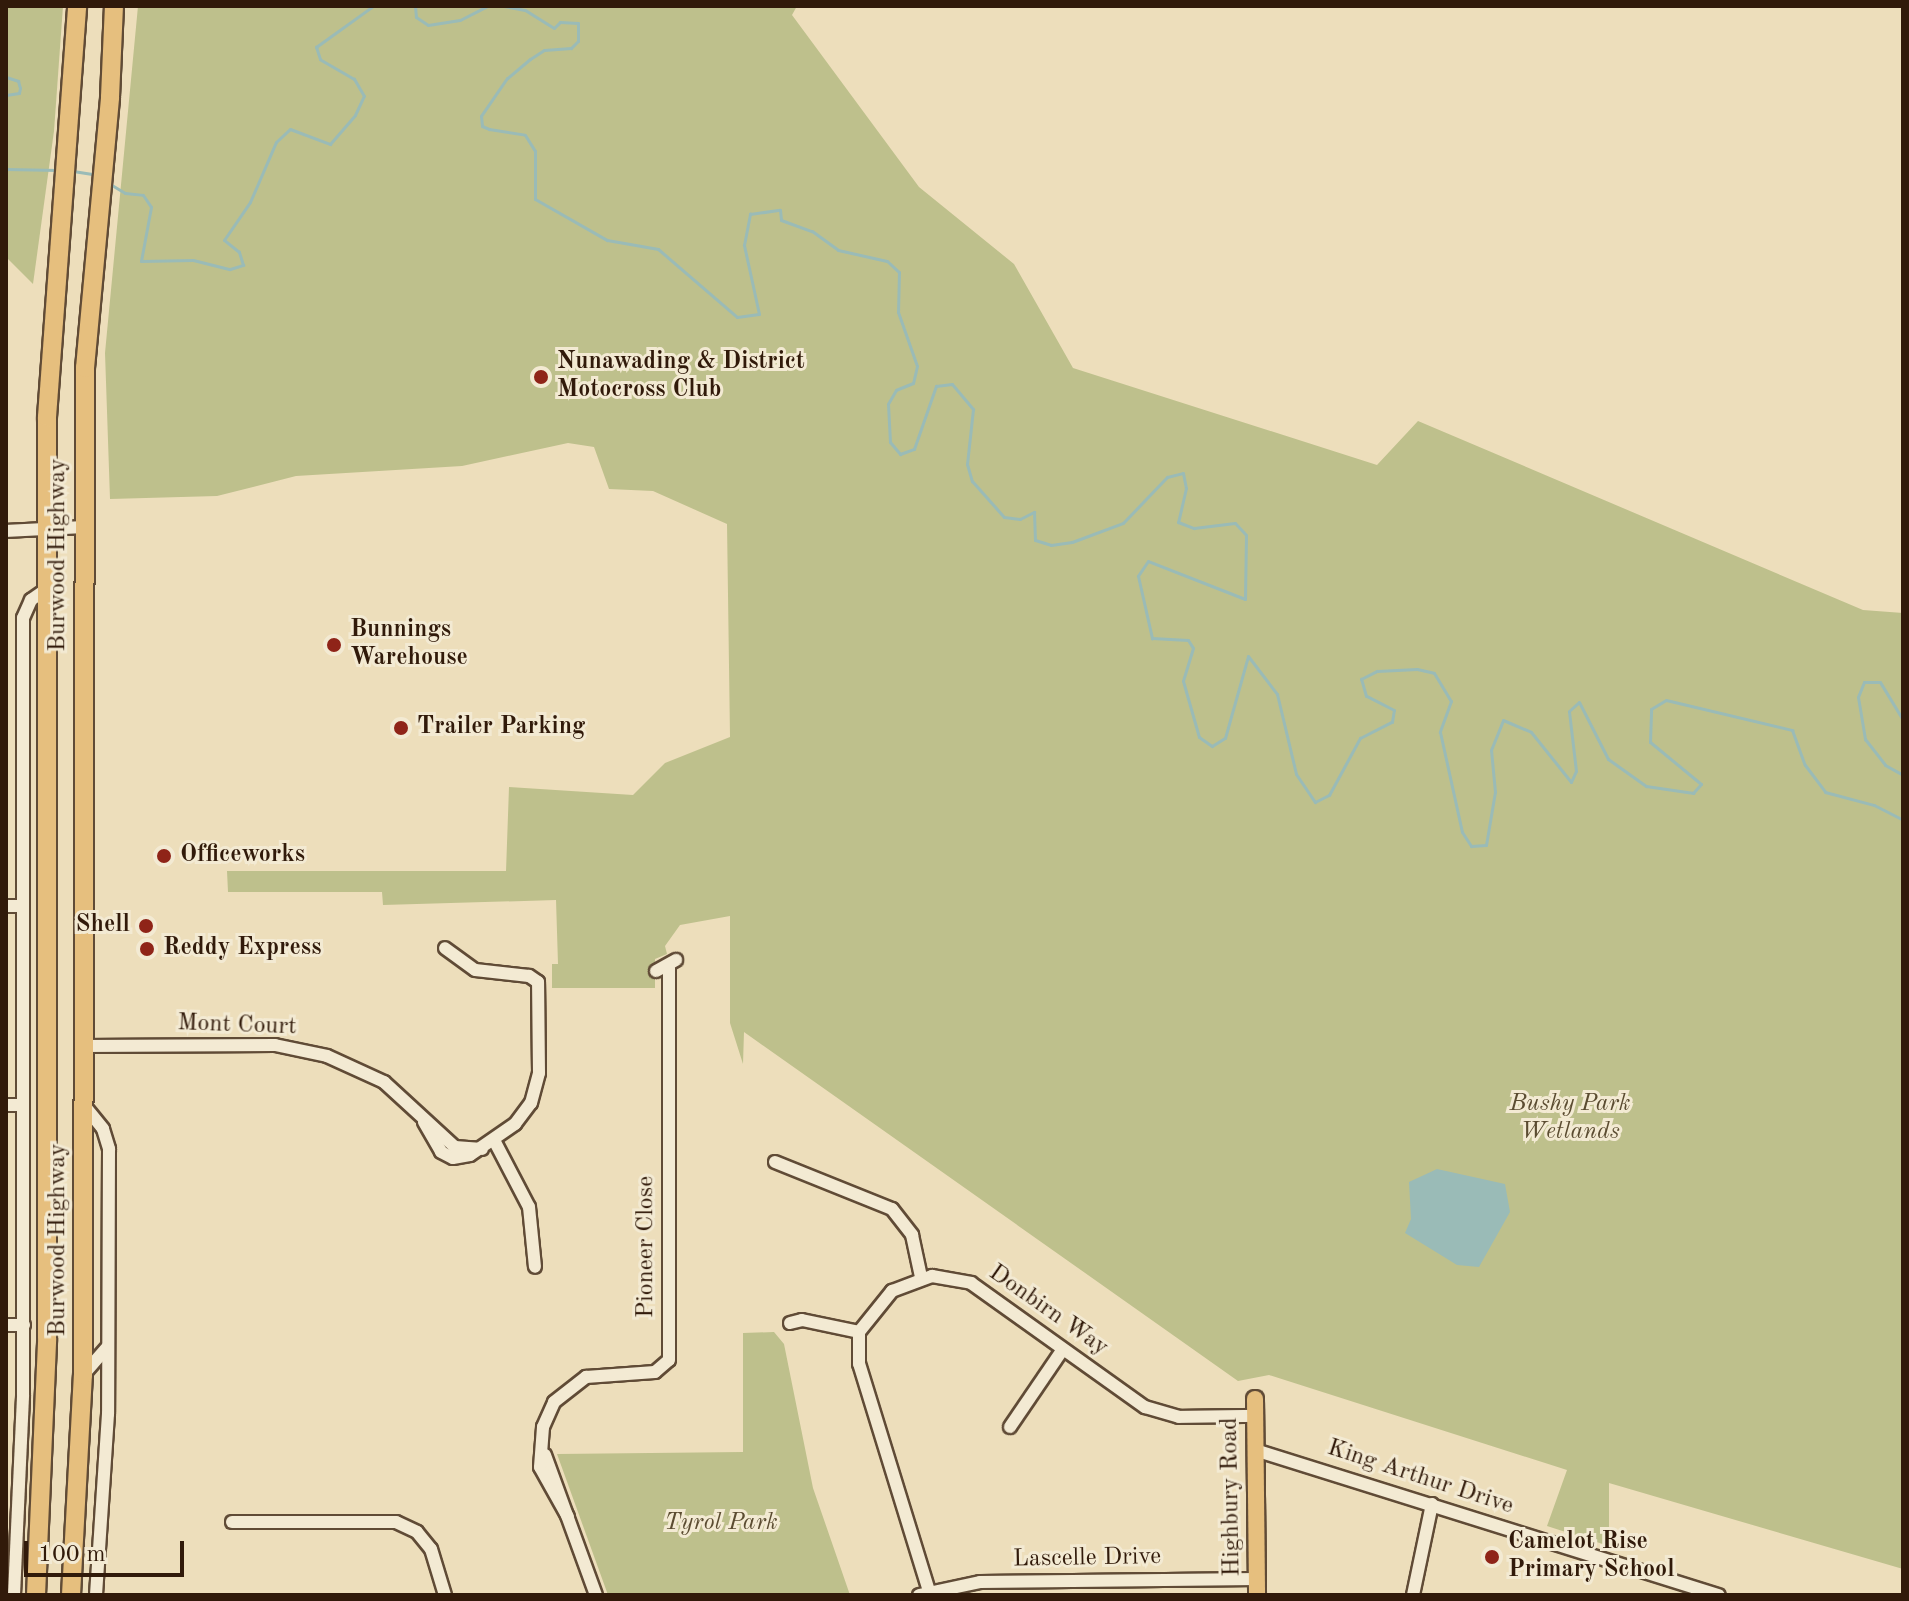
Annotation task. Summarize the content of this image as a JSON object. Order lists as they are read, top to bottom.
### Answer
{
  "streets": {
    "highway": ["Burwood Highway"],
    "main road": ["Highbury Road"],
    "street": [
      "Mont Court",
      "Pioneer Close",
      "Donbirn Way",
      "King Arthur Drive",
      "Lascelle Drive"
    ]
  },
  "crossings": [
    ["Burwood Highway", "Mont Court"],
    ["Donbirn Way", "Highbury Road"],
    ["King Arthur Drive", "Highbury Road"],
    ["Highbury Road", "Lascelle Drive"]
  ],
  "parks": ["Bushy Park Wetlands", "Tyrol Park"],
  "places": [
    "Nunawading & District Motocross Club",
    "Bunnings Warehouse",
    "Trailer Parking",
    "Officeworks",
    "Shell",
    "Reddy Express",
    "Camelot Rise Primary School"
  ],
  "scale_bar": "100 m"
}
